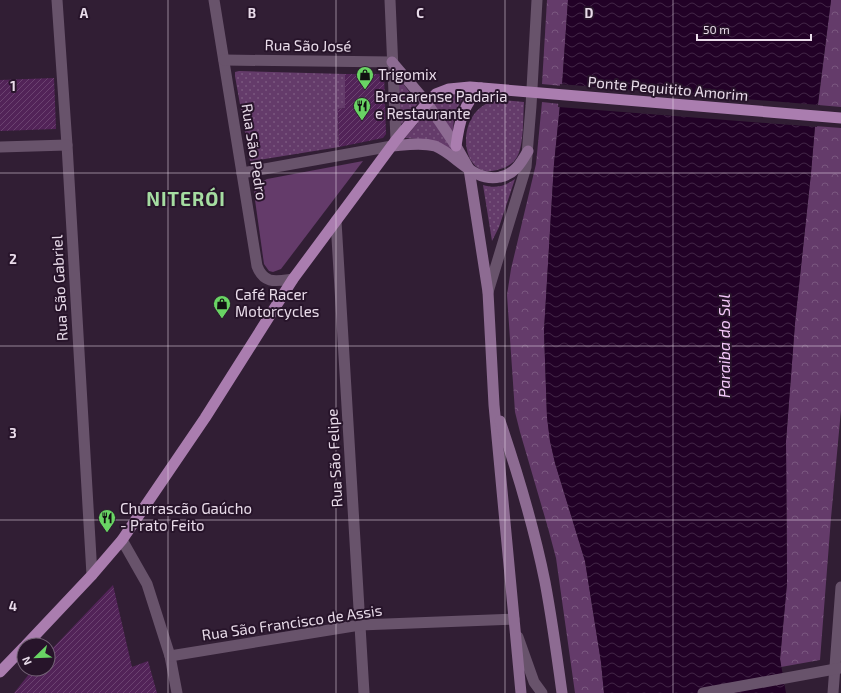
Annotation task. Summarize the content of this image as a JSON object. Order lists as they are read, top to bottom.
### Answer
{
  "streets": {
    "main road": ["Ponte Pequitito Amorim"],
    "street": [
      "Rua São José",
      "Rua São Pedro",
      "Rua São Gabriel",
      "Rua São Felipe",
      "Rua São Francisco de Assis"
    ]
  },
  "crossings": [
    ["Rua São José", "Rua São Pedro"],
    ["Ponte Pequitito Amorim", "Rua São Pedro"],
    ["Ponte Pequitito Amorim", "Rua São Gabriel"],
    ["Ponte Pequitito Amorim", "Rua São Felipe"],
    ["Rua São Felipe", "Rua São Francisco de Assis"]
  ],
  "districts": ["NITERÓI"],
  "water": ["Paraiba do Sul"],
  "places": {
    "shop": ["Trigomix", "Café Racer Motorcycles"],
    "restaurant": ["Bracarense Padaria e Restaurante", "Churrascão Gaúcho - Prato Feito"]
  },
  "scale_bar": "50 m",
  "north": "bottom left",
  "grid": {
    "columns": [
      "A",
      "B",
      "C",
      "D"
    ],
    "rows": [
      "1",
      "2",
      "3",
      "4"
    ]
  }
}
